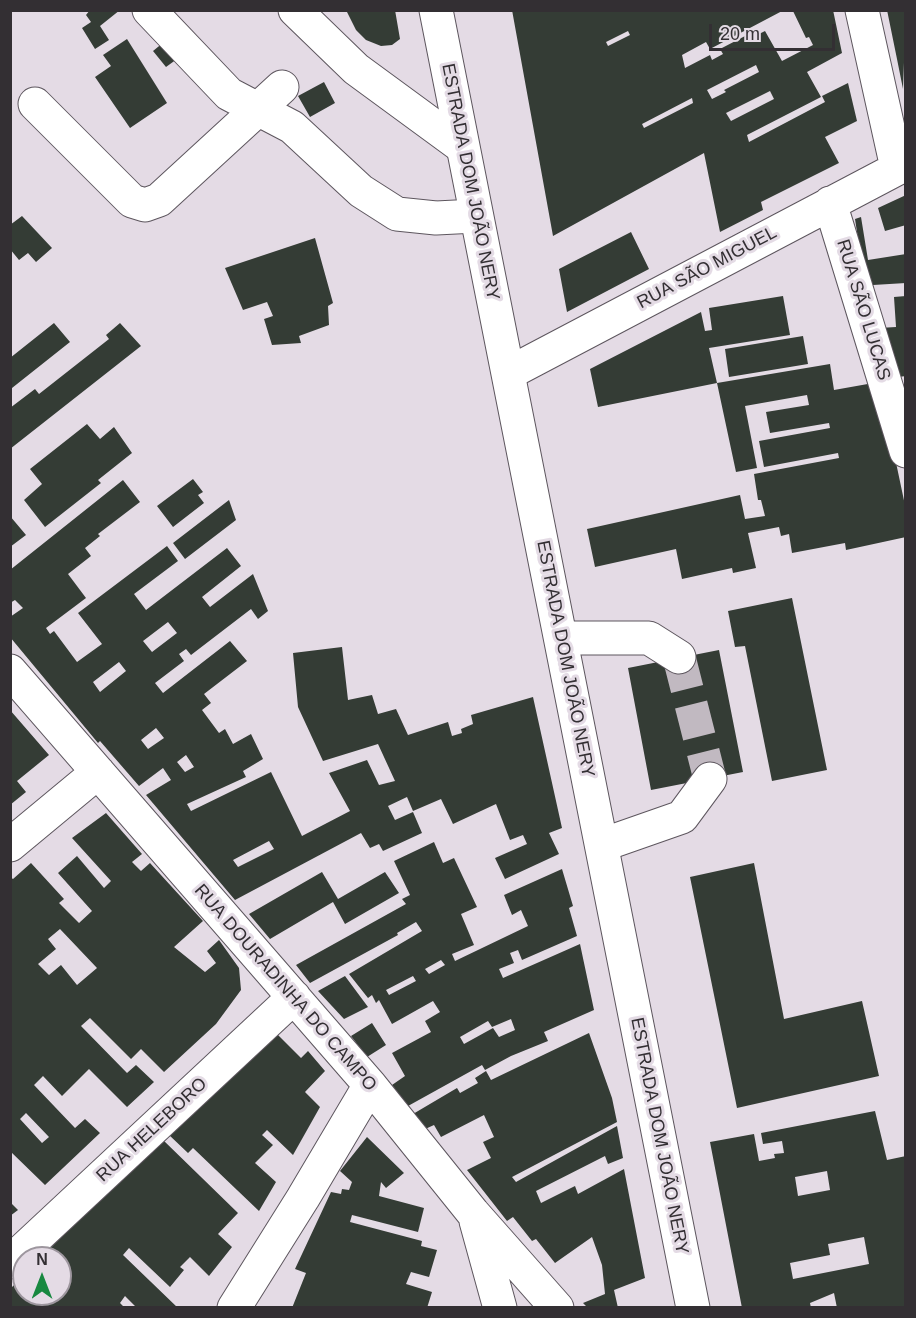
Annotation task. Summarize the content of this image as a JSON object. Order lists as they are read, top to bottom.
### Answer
{
  "streets": {
    "street": [
      "ESTRADA DOM JOÃO NERY",
      "RUA SÃO MIGUEL",
      "RUA SÃO LUCAS",
      "RUA DOURADINHA DO CAMPO",
      "RUA HELEBORO"
    ]
  },
  "crossings": [
    ["ESTRADA DOM JOÃO NERY", "RUA SÃO MIGUEL"],
    ["RUA SÃO MIGUEL", "RUA SÃO LUCAS"],
    ["RUA DOURADINHA DO CAMPO", "RUA HELEBORO"]
  ],
  "scale_bar": "20 m",
  "north": "top"
}
